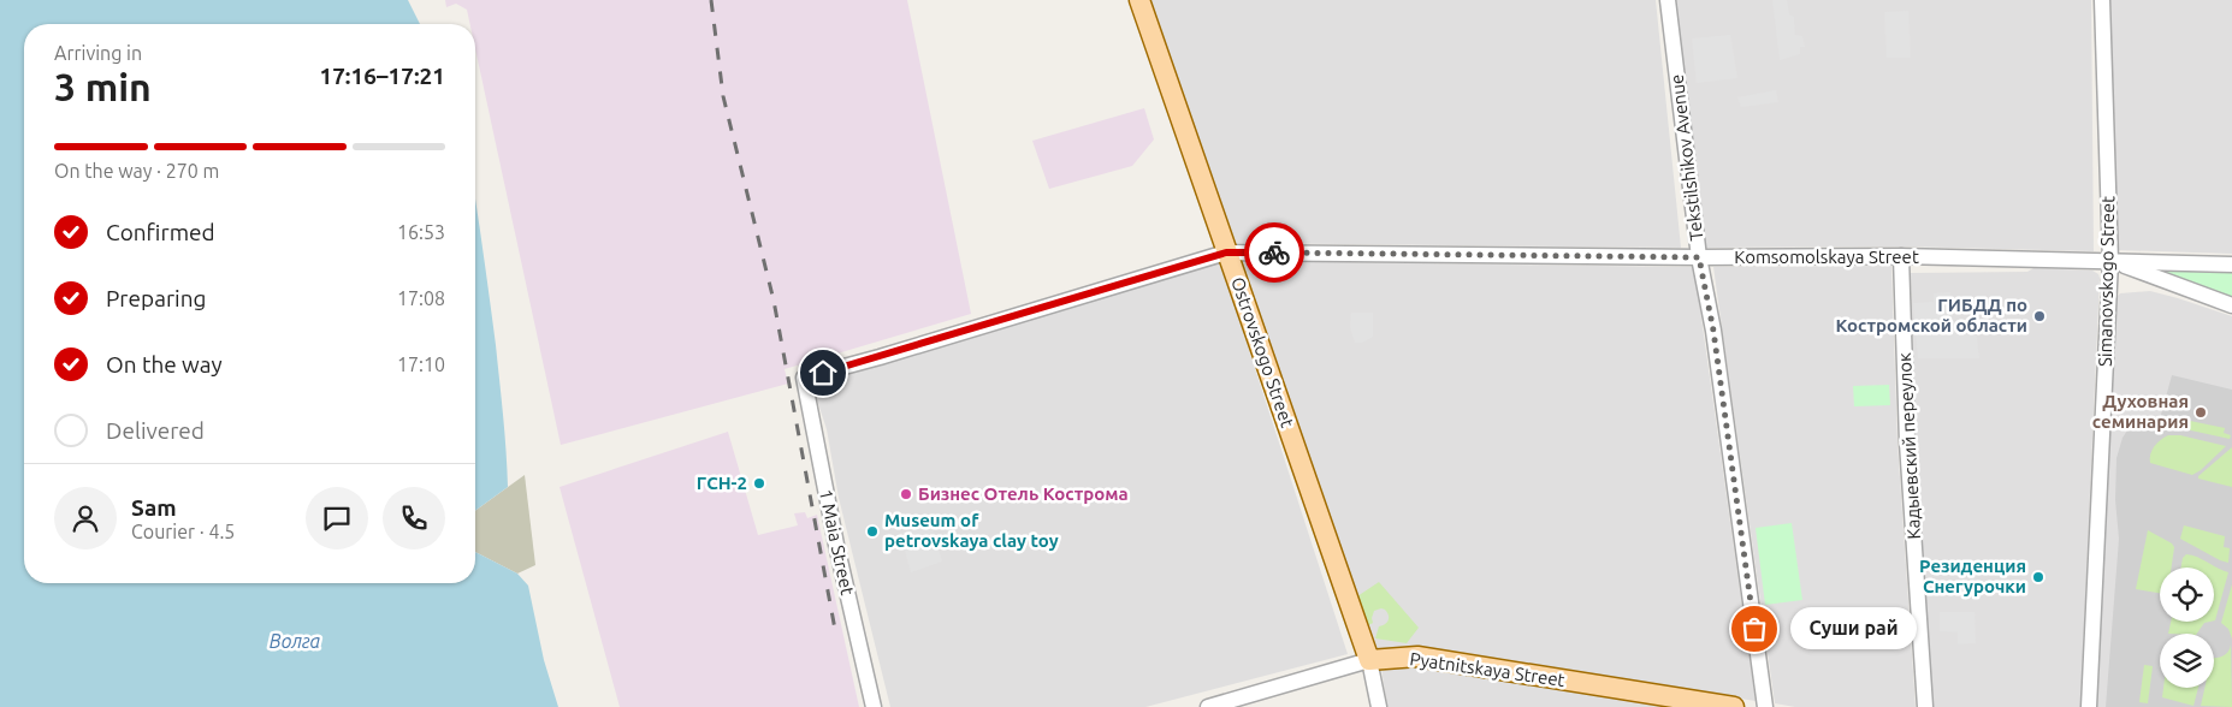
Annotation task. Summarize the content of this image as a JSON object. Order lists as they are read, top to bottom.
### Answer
{
  "streets": {
    "main road": ["Ostrovskogo Street", "Pyatnitskaya Street"],
    "street": [
      "Tekstilshikov Avenue",
      "Komsomolskaya Street",
      "Simanovskogo Street",
      "Кадыевский переулок",
      "1 Maia Street"
    ]
  },
  "crossings": [
    ["Tekstilshikov Avenue", "Komsomolskaya Street"],
    ["Komsomolskaya Street", "Simanovskogo Street"],
    ["Komsomolskaya Street", "Ostrovskogo Street"],
    ["Komsomolskaya Street", "Кадыевский переулок"],
    ["Komsomolskaya Street", "1 Maia Street"],
    ["Ostrovskogo Street", "Pyatnitskaya Street"]
  ],
  "water": ["Волга"],
  "places": [
    "ГИБДД по Костромской области",
    "Духовная семинария",
    "ГСН-2",
    "Бизнес Отель Кострома",
    "Museum of petrovskaya clay toy",
    "Резиденция Снегурочки",
    "Суши рай"
  ],
  "page": {
    "heading": ["3 min", "Arriving in", "17:16–17:21"],
    "panel": ["Sam", "Courier · 4.5"],
    "bar": "On the way · 270 m",
    "list": [
      ["Confirmed", "16:53"],
      ["Preparing", "17:08"],
      ["On the way", "17:10"],
      "Delivered"
    ],
    "bubble": "Суши рай"
  }
}
